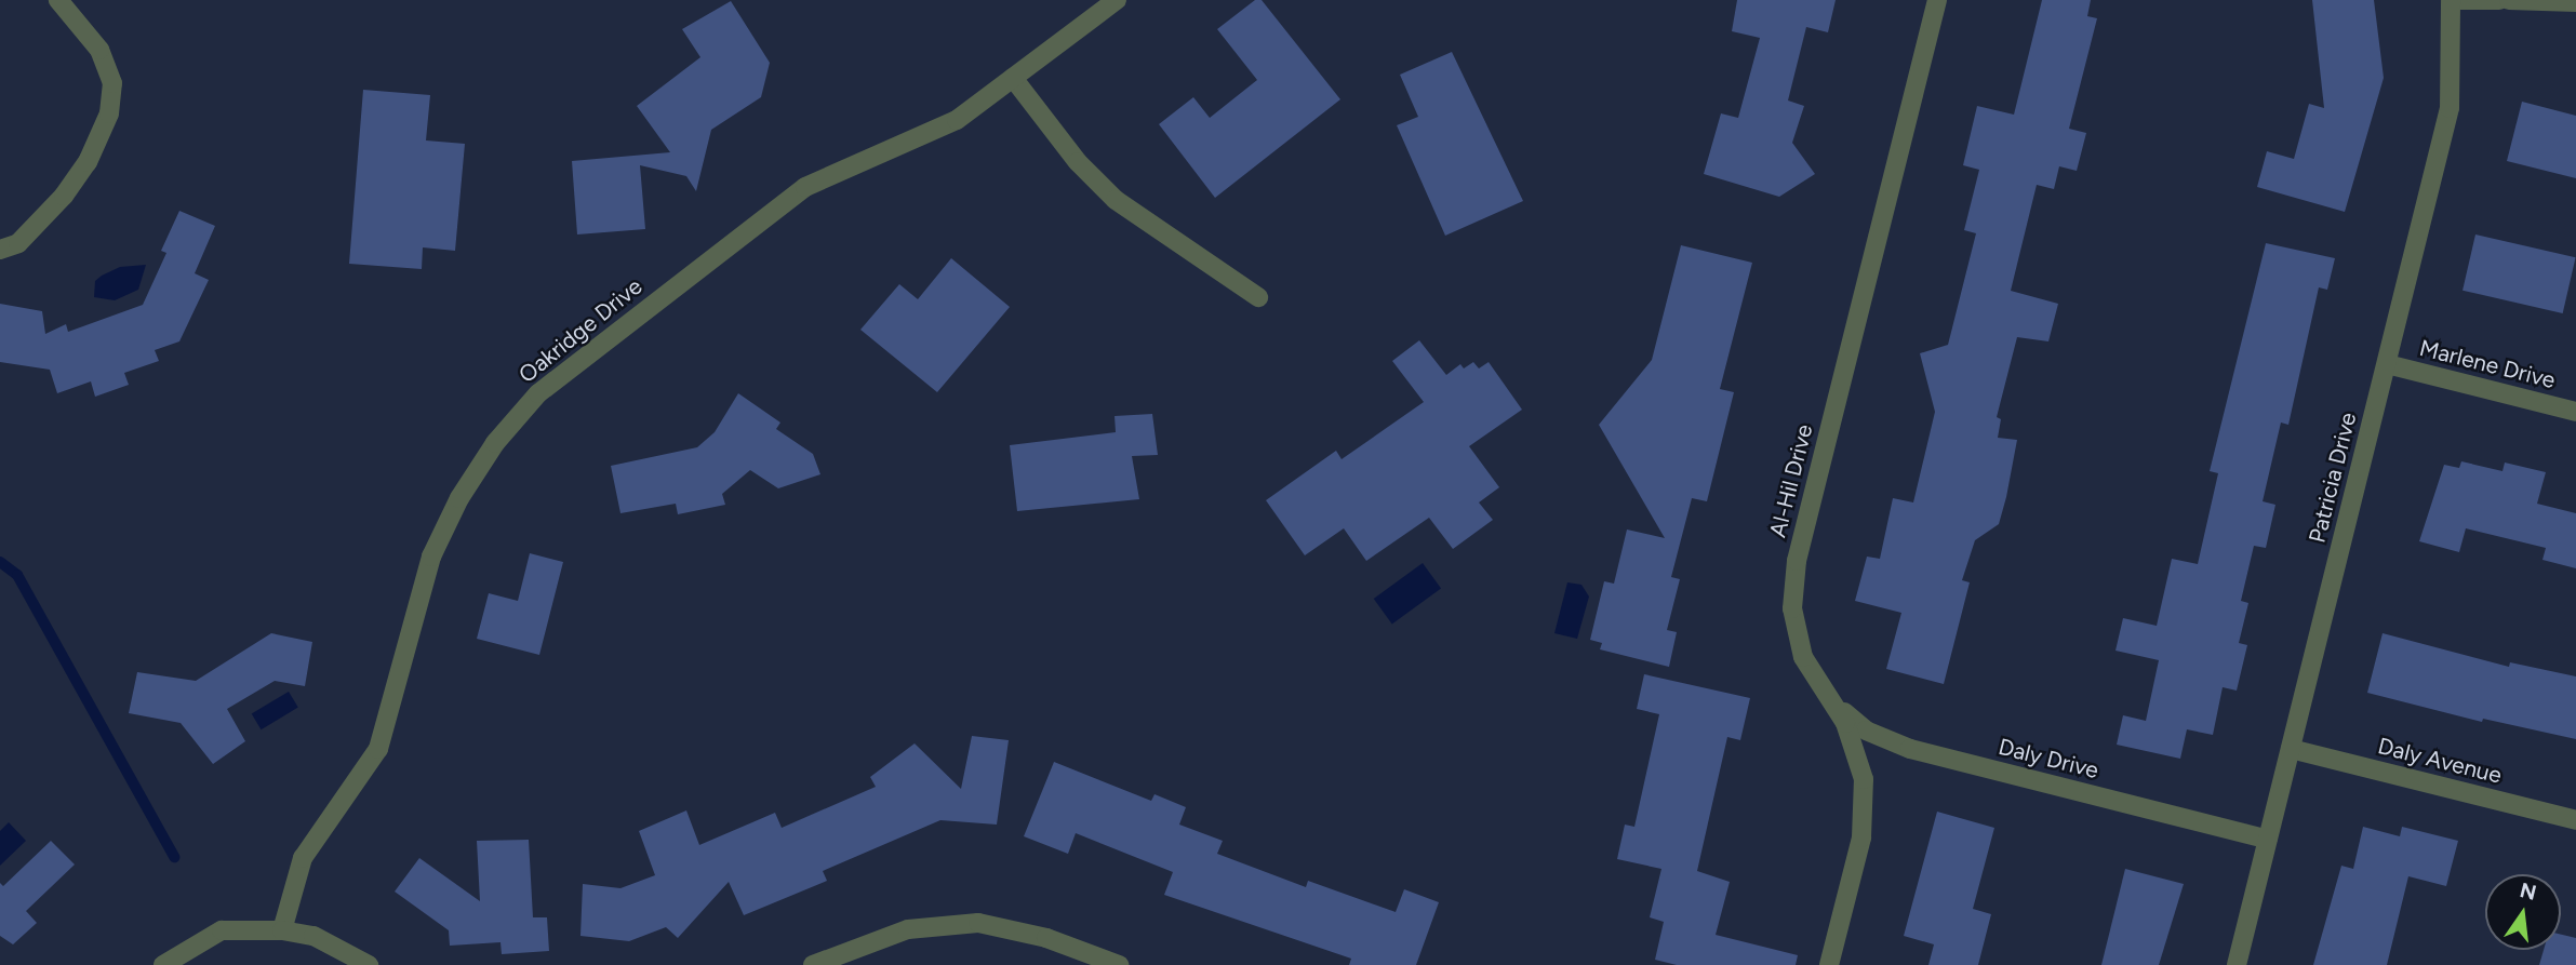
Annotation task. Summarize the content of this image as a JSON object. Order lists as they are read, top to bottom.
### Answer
{
  "streets": {
    "street": [
      "Oakridge Drive",
      "Marlene Drive",
      "Patricia Drive",
      "Al-Hil Drive",
      "Daly Drive",
      "Daly Avenue"
    ]
  },
  "crossings": [
    ["Marlene Drive", "Patricia Drive"],
    ["Patricia Drive", "Daly Drive"],
    ["Patricia Drive", "Daly Avenue"],
    ["Al-Hil Drive", "Daly Drive"]
  ],
  "north": "top"
}
